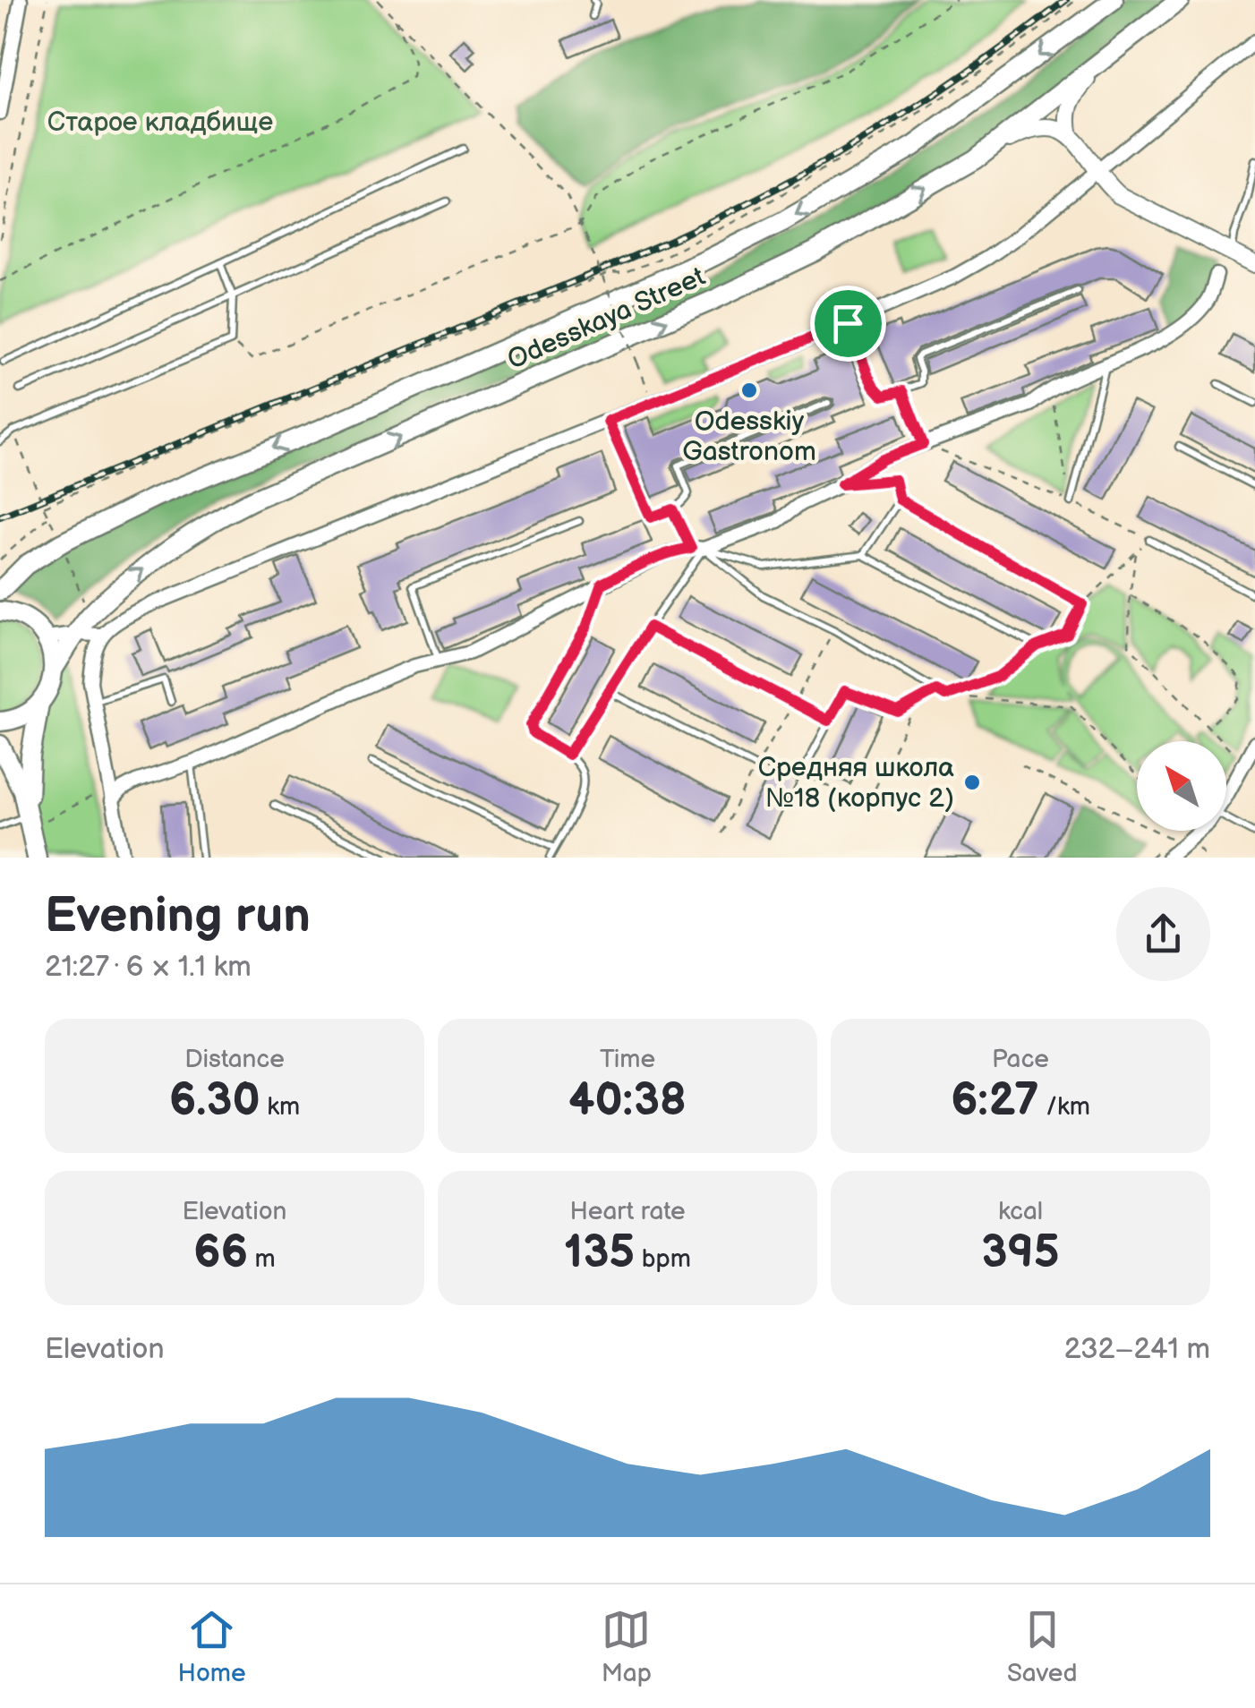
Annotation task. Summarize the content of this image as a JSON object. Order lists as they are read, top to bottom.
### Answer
{
  "streets": {
    "main road": ["Odesskaya Street"]
  },
  "parks": ["Старое кладбище"],
  "places": ["Odesskiy Gastronom", "Средняя школа №18 (корпус 2)"],
  "north": "top left",
  "page": {
    "heading": ["Evening run", "21:27 · 6 × 1.1 km"],
    "stats": [
      ["Distance", "6.30 km"],
      ["Time", "40:38"],
      ["Pace", "6:27 /km"],
      ["Elevation", "66 m"],
      ["Heart rate", "135 bpm"],
      ["kcal", "395"]
    ],
    "chart": ["Elevation", "232–241 m"],
    "tabs": ["Home", "Map", "Saved"]
  }
}
